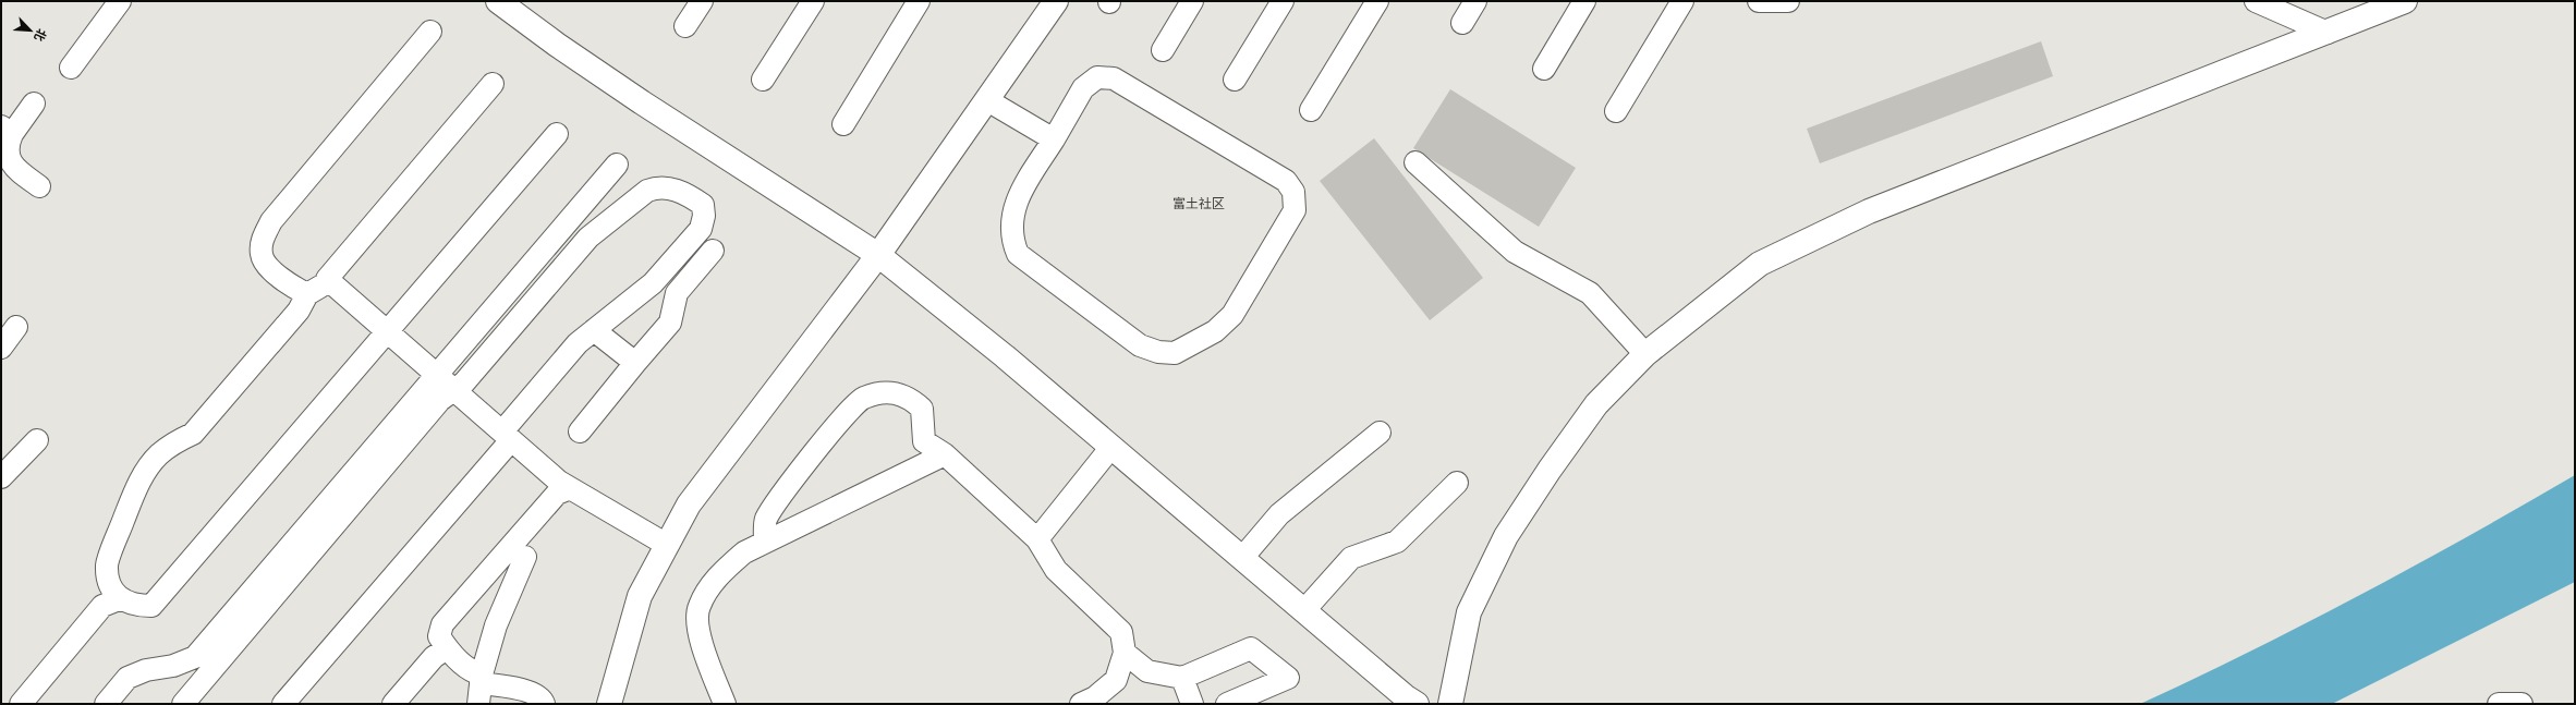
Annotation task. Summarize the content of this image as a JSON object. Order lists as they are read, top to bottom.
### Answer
{
  "districts": ["富土社区"],
  "north": "bottom right"
}
